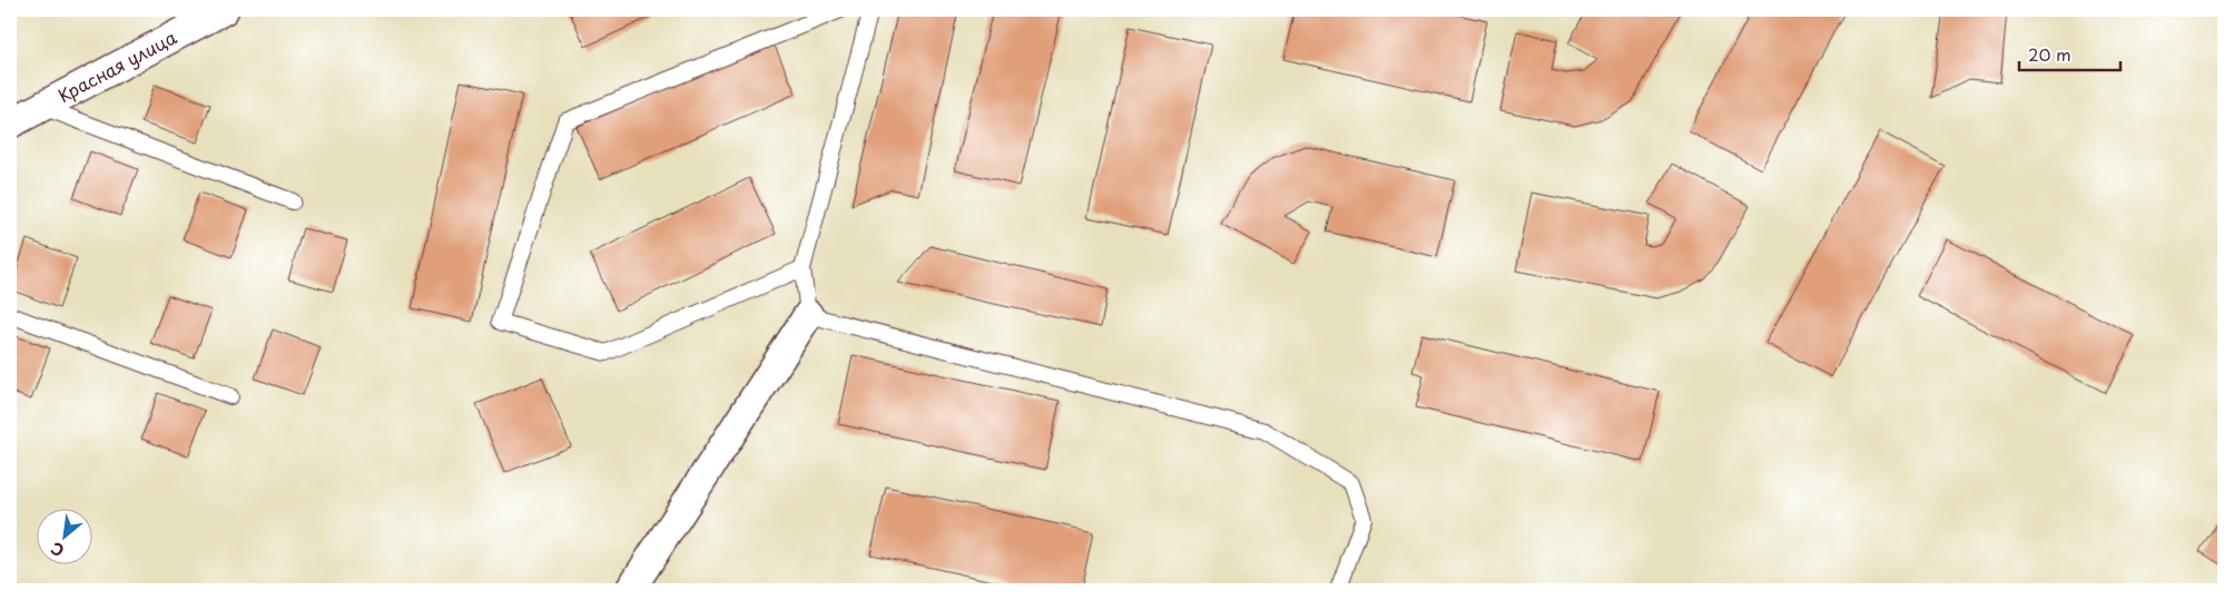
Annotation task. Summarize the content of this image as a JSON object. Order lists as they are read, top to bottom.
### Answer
{
  "streets": {
    "street": ["Красная улица"]
  },
  "scale_bar": "20 m",
  "north": "bottom left"
}
